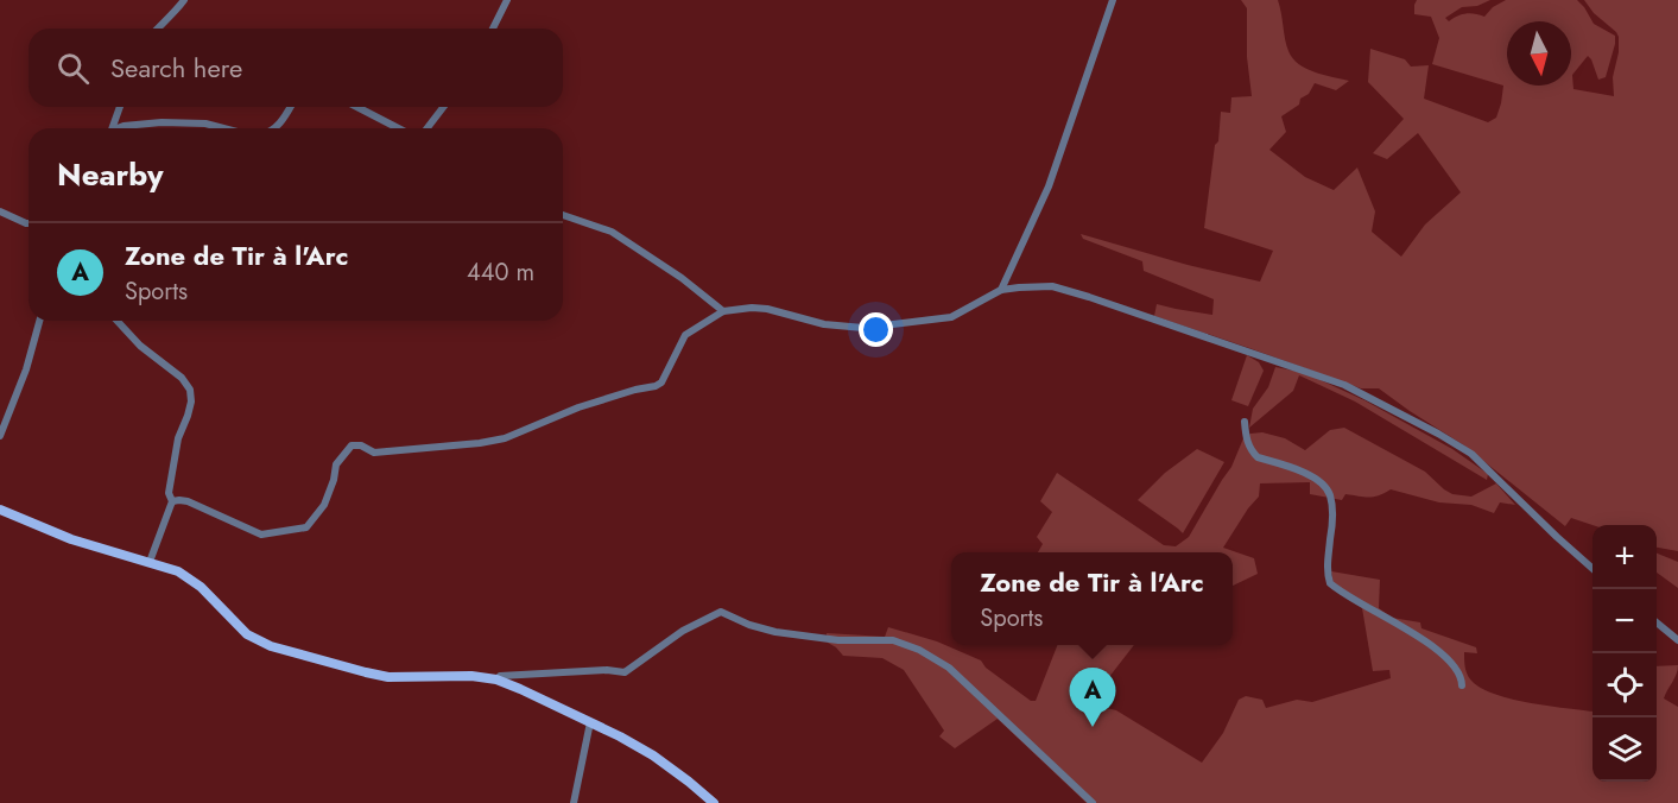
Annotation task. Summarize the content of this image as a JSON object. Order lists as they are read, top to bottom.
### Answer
{
  "north": "bottom",
  "page": {
    "search": "Search here",
    "heading": "Nearby",
    "list": [
      {
        "mark": "A",
        "name": "Zone de Tir à l'Arc",
        "note": "Sports",
        "value": "440 m"
      }
    ],
    "map_buttons": ["+", "−"],
    "popup": ["Zone de Tir à l'Arc", "Sports"],
    "pins": "A"
  }
}
